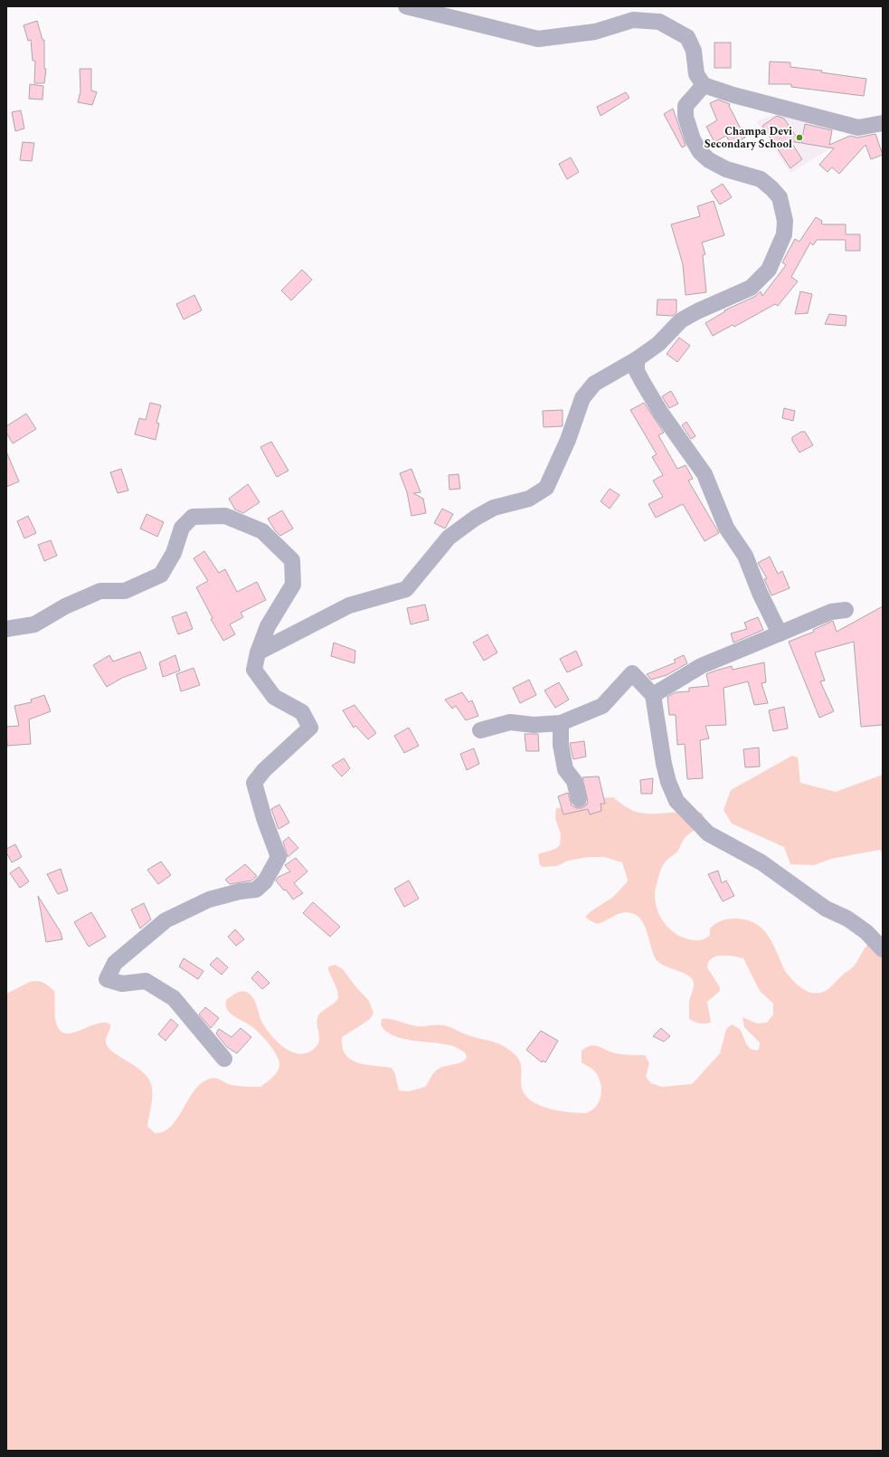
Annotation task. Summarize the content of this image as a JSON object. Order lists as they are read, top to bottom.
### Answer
{
  "places": ["Champa Devi Secondary School"]
}
